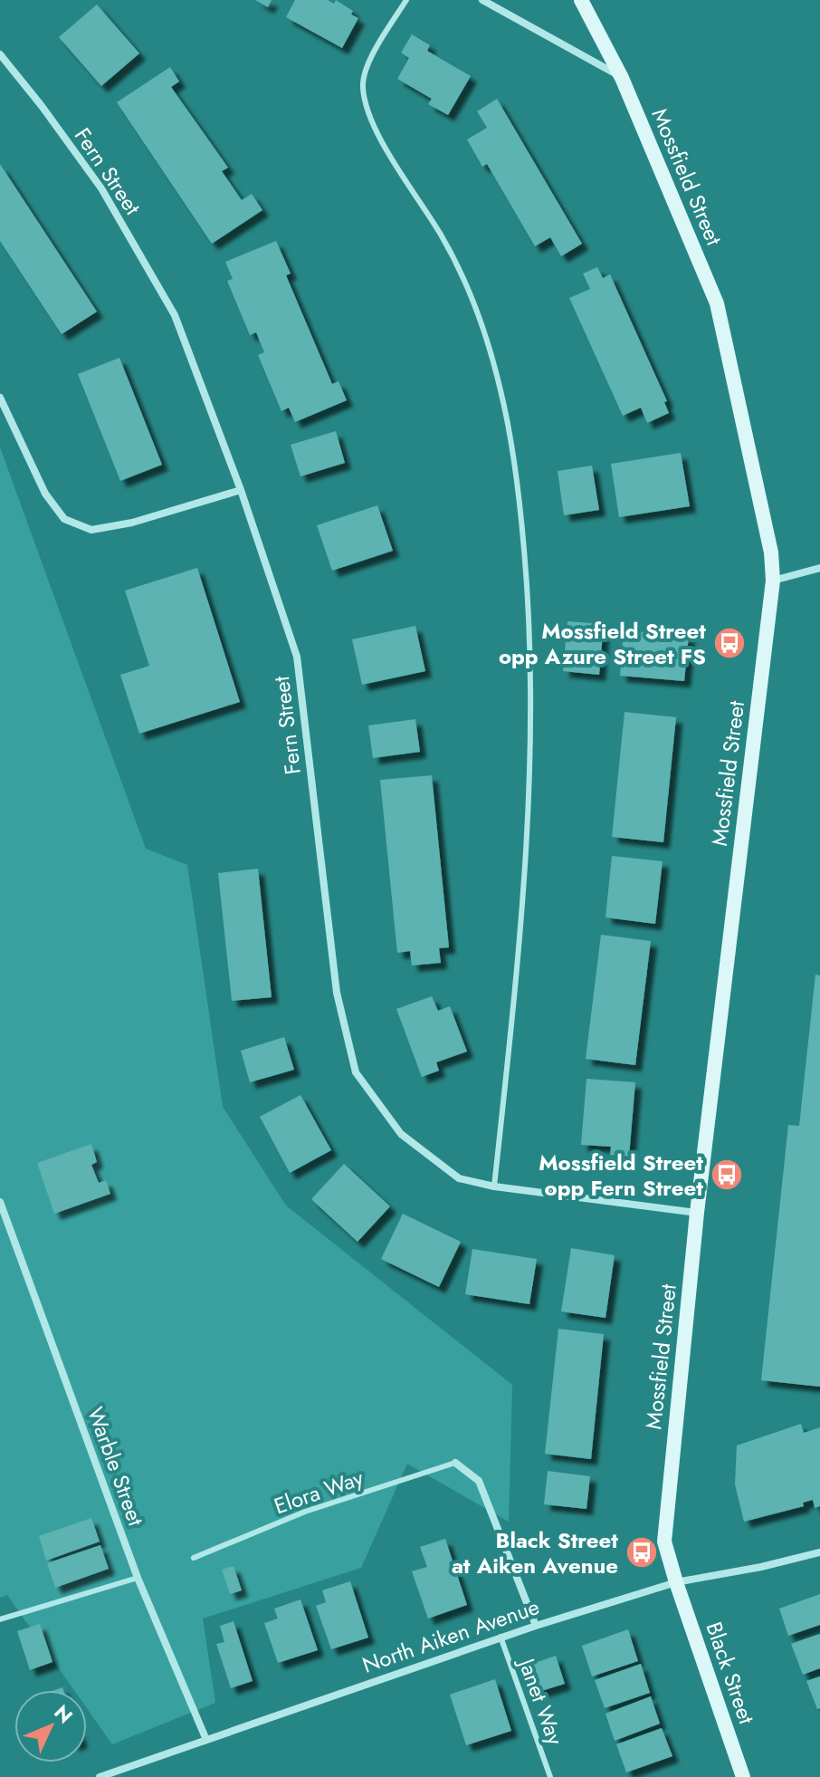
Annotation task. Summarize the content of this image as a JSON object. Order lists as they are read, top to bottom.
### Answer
{
  "streets": {
    "street": [
      "Fern Street",
      "Mossfield Street",
      "Warble Street",
      "North Aiken Avenue",
      "Black Street"
    ],
    "lane": ["Elora Way", "Janet Way"]
  },
  "crossings": [
    ["Fern Street", "Mossfield Street"],
    ["Mossfield Street", "North Aiken Avenue"],
    ["Mossfield Street", "Black Street"],
    ["Warble Street", "North Aiken Avenue"],
    ["North Aiken Avenue", "Black Street"],
    ["North Aiken Avenue", "Janet Way"]
  ],
  "places": {
    "bus stop": ["Mossfield Street opp Azure Street FS", "Mossfield Street opp Fern Street", "Black Street at Aiken Avenue"]
  },
  "north": "top right"
}
